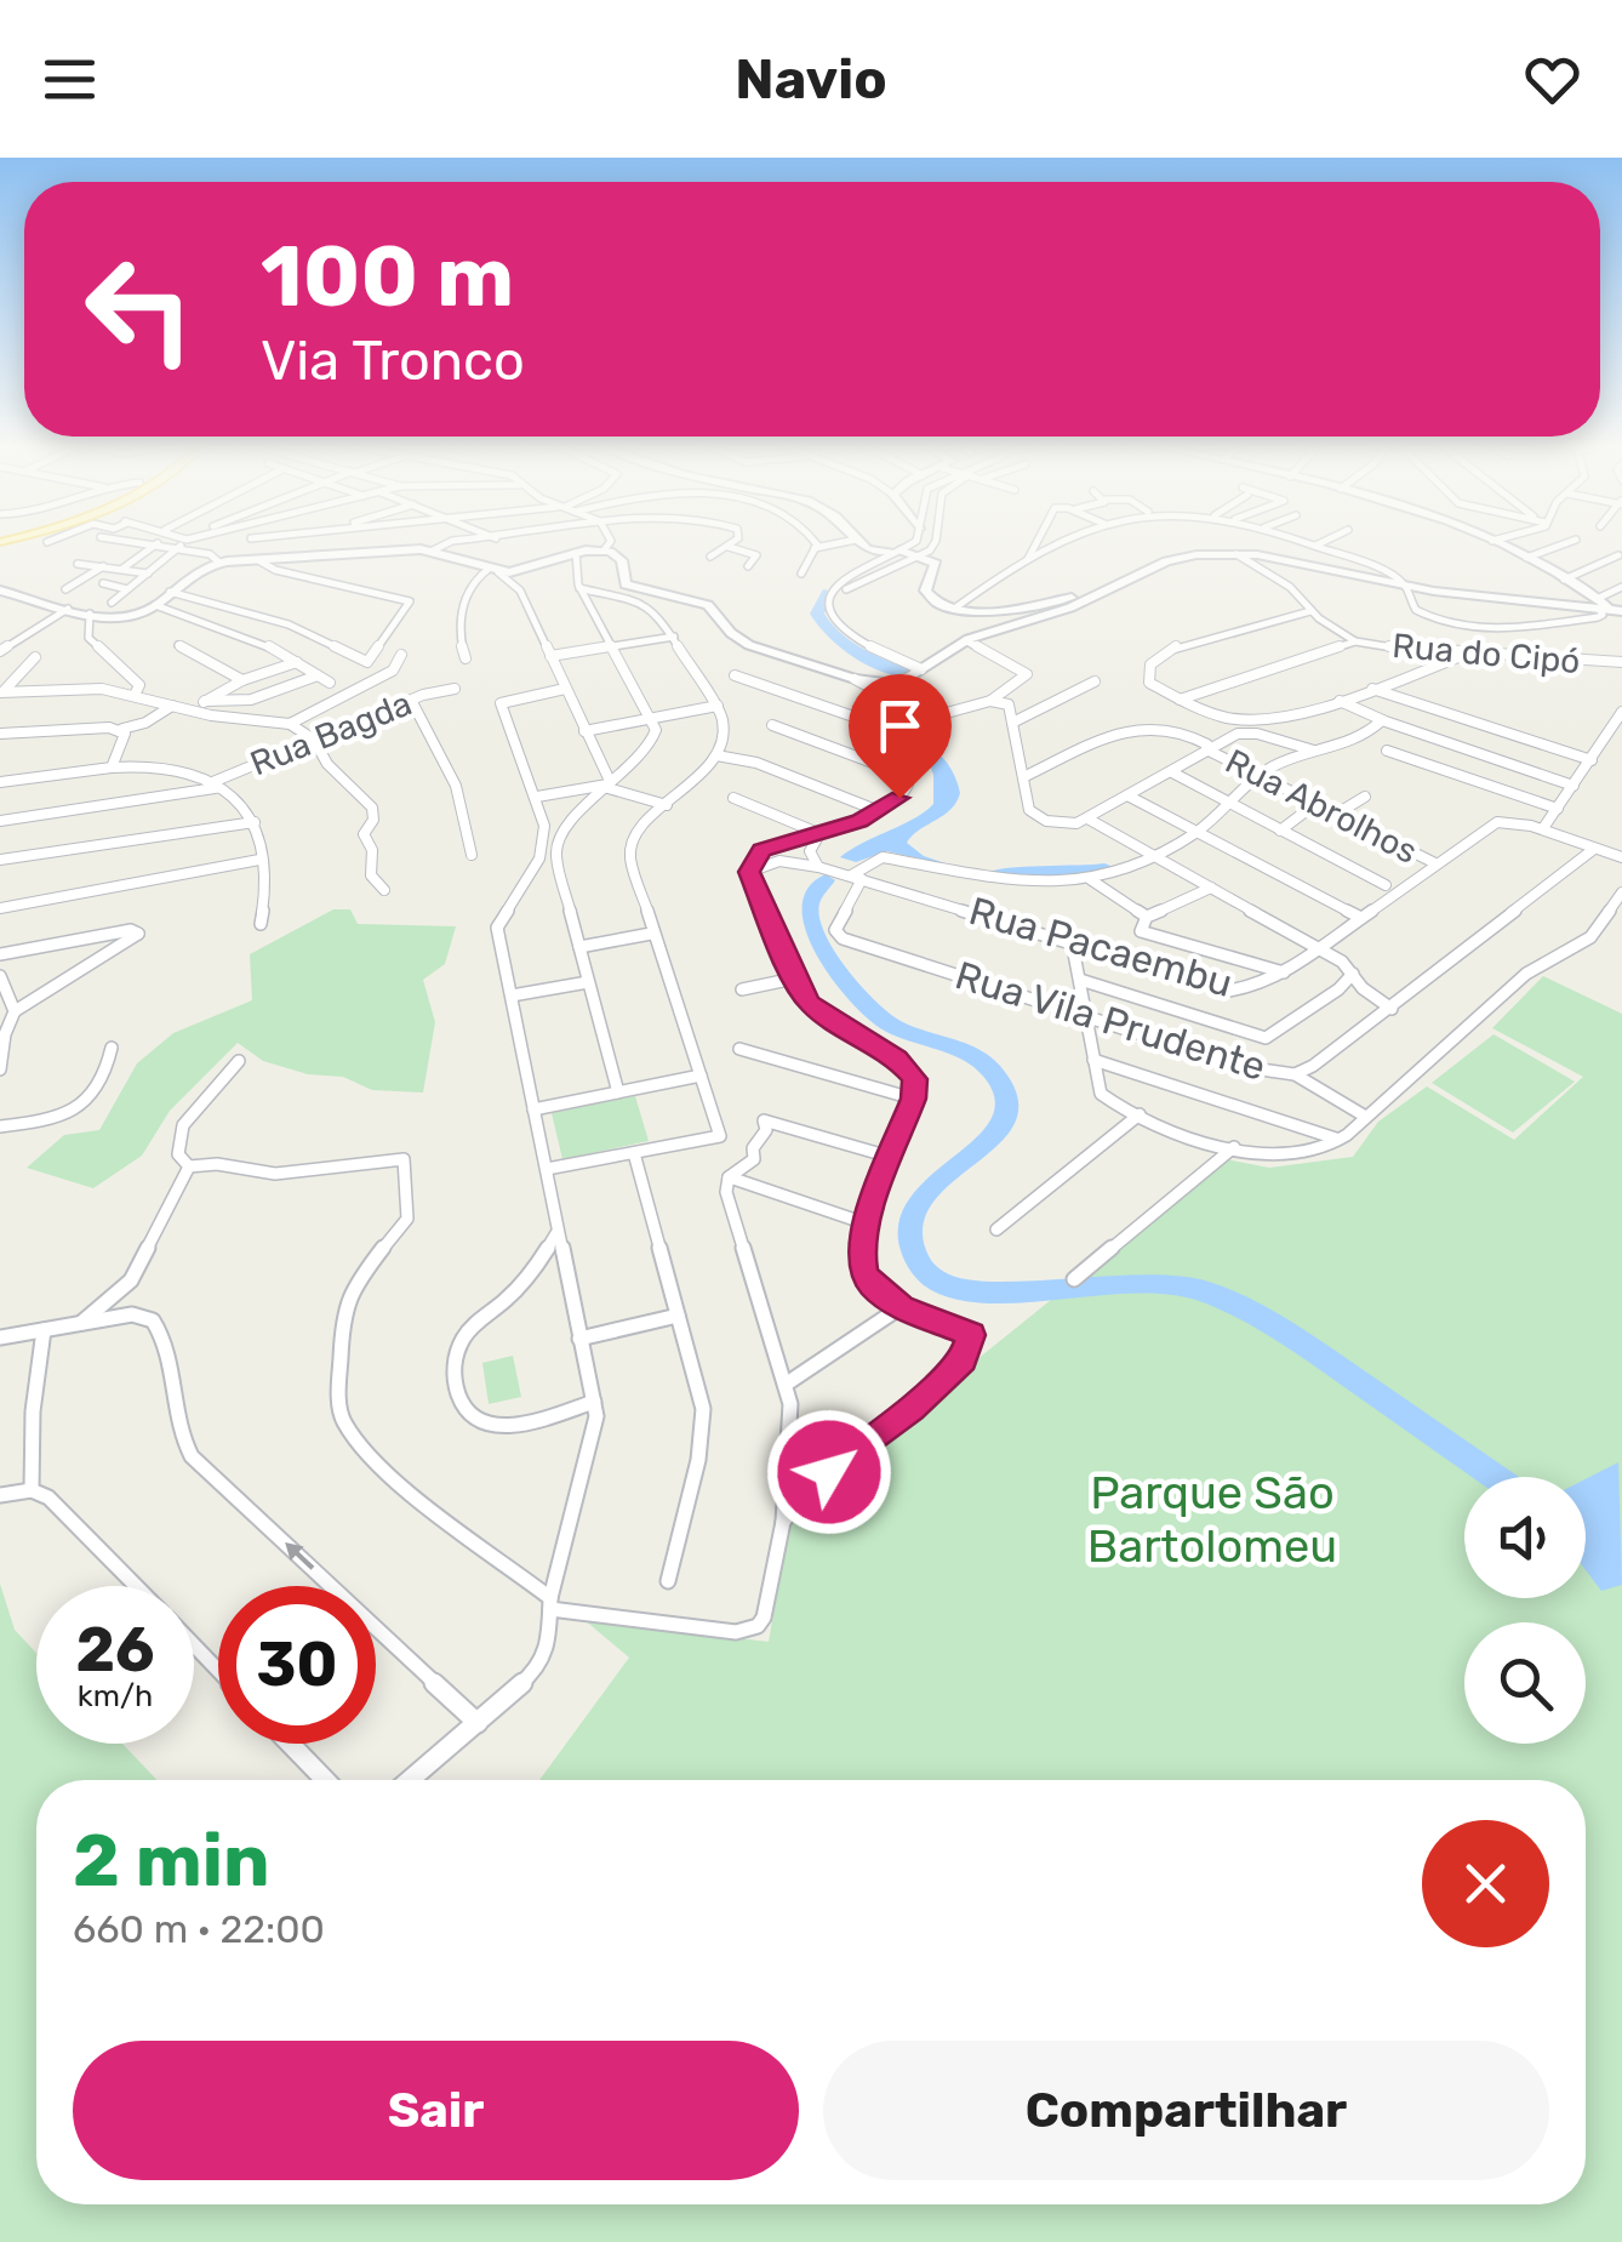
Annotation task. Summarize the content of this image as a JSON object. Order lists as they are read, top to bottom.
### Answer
{
  "streets": {
    "street": [
      "Rua do Cipó",
      "Rua Bagda",
      "Rua Abrolhos",
      "Rua Pacaembu",
      "Rua Vila Prudente"
    ]
  },
  "crossings": [
    ["Rua Abrolhos", "Rua Pacaembu"],
    ["Rua Pacaembu", "Rua Vila Prudente"]
  ],
  "parks": ["Parque São Bartolomeu"],
  "page": {
    "header": "Navio",
    "turn": ["100 m", "Via Tronco"],
    "speed": "26 km/h",
    "limit": "30",
    "heading": ["2 min", "660 m · 22:00"],
    "buttons": ["Sair", "Compartilhar"]
  }
}
